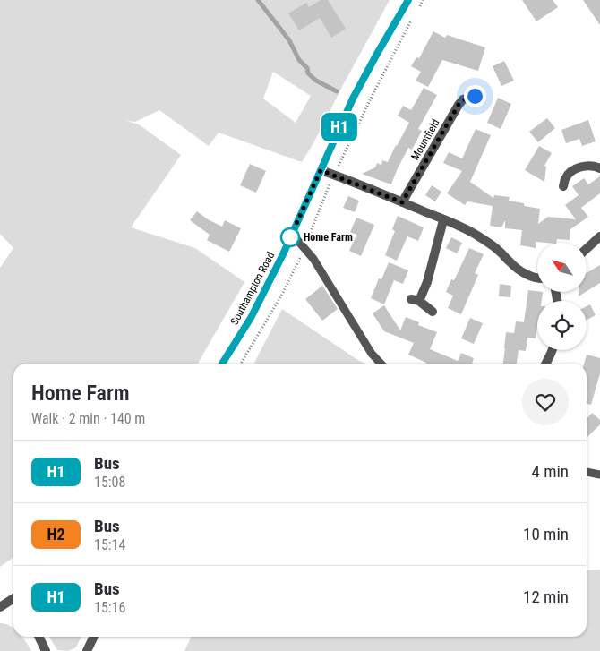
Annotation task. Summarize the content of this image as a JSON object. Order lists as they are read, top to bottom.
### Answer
{
  "streets": {
    "street": ["Mountfield", "Southampton Road"]
  },
  "places": ["Home Farm"],
  "lines": ["bus line H1"],
  "north": "top left",
  "page": {
    "on_map": "H1",
    "heading": ["Home Farm", "Walk · 2 min · 140 m"],
    "list": [
      {
        "mark": "H1",
        "name": "Bus",
        "note": "15:08",
        "value": "4 min"
      },
      {
        "mark": "H2",
        "name": "Bus",
        "note": "15:14",
        "value": "10 min"
      },
      {
        "mark": "H1",
        "name": "Bus",
        "note": "15:16",
        "value": "12 min"
      }
    ]
  }
}
